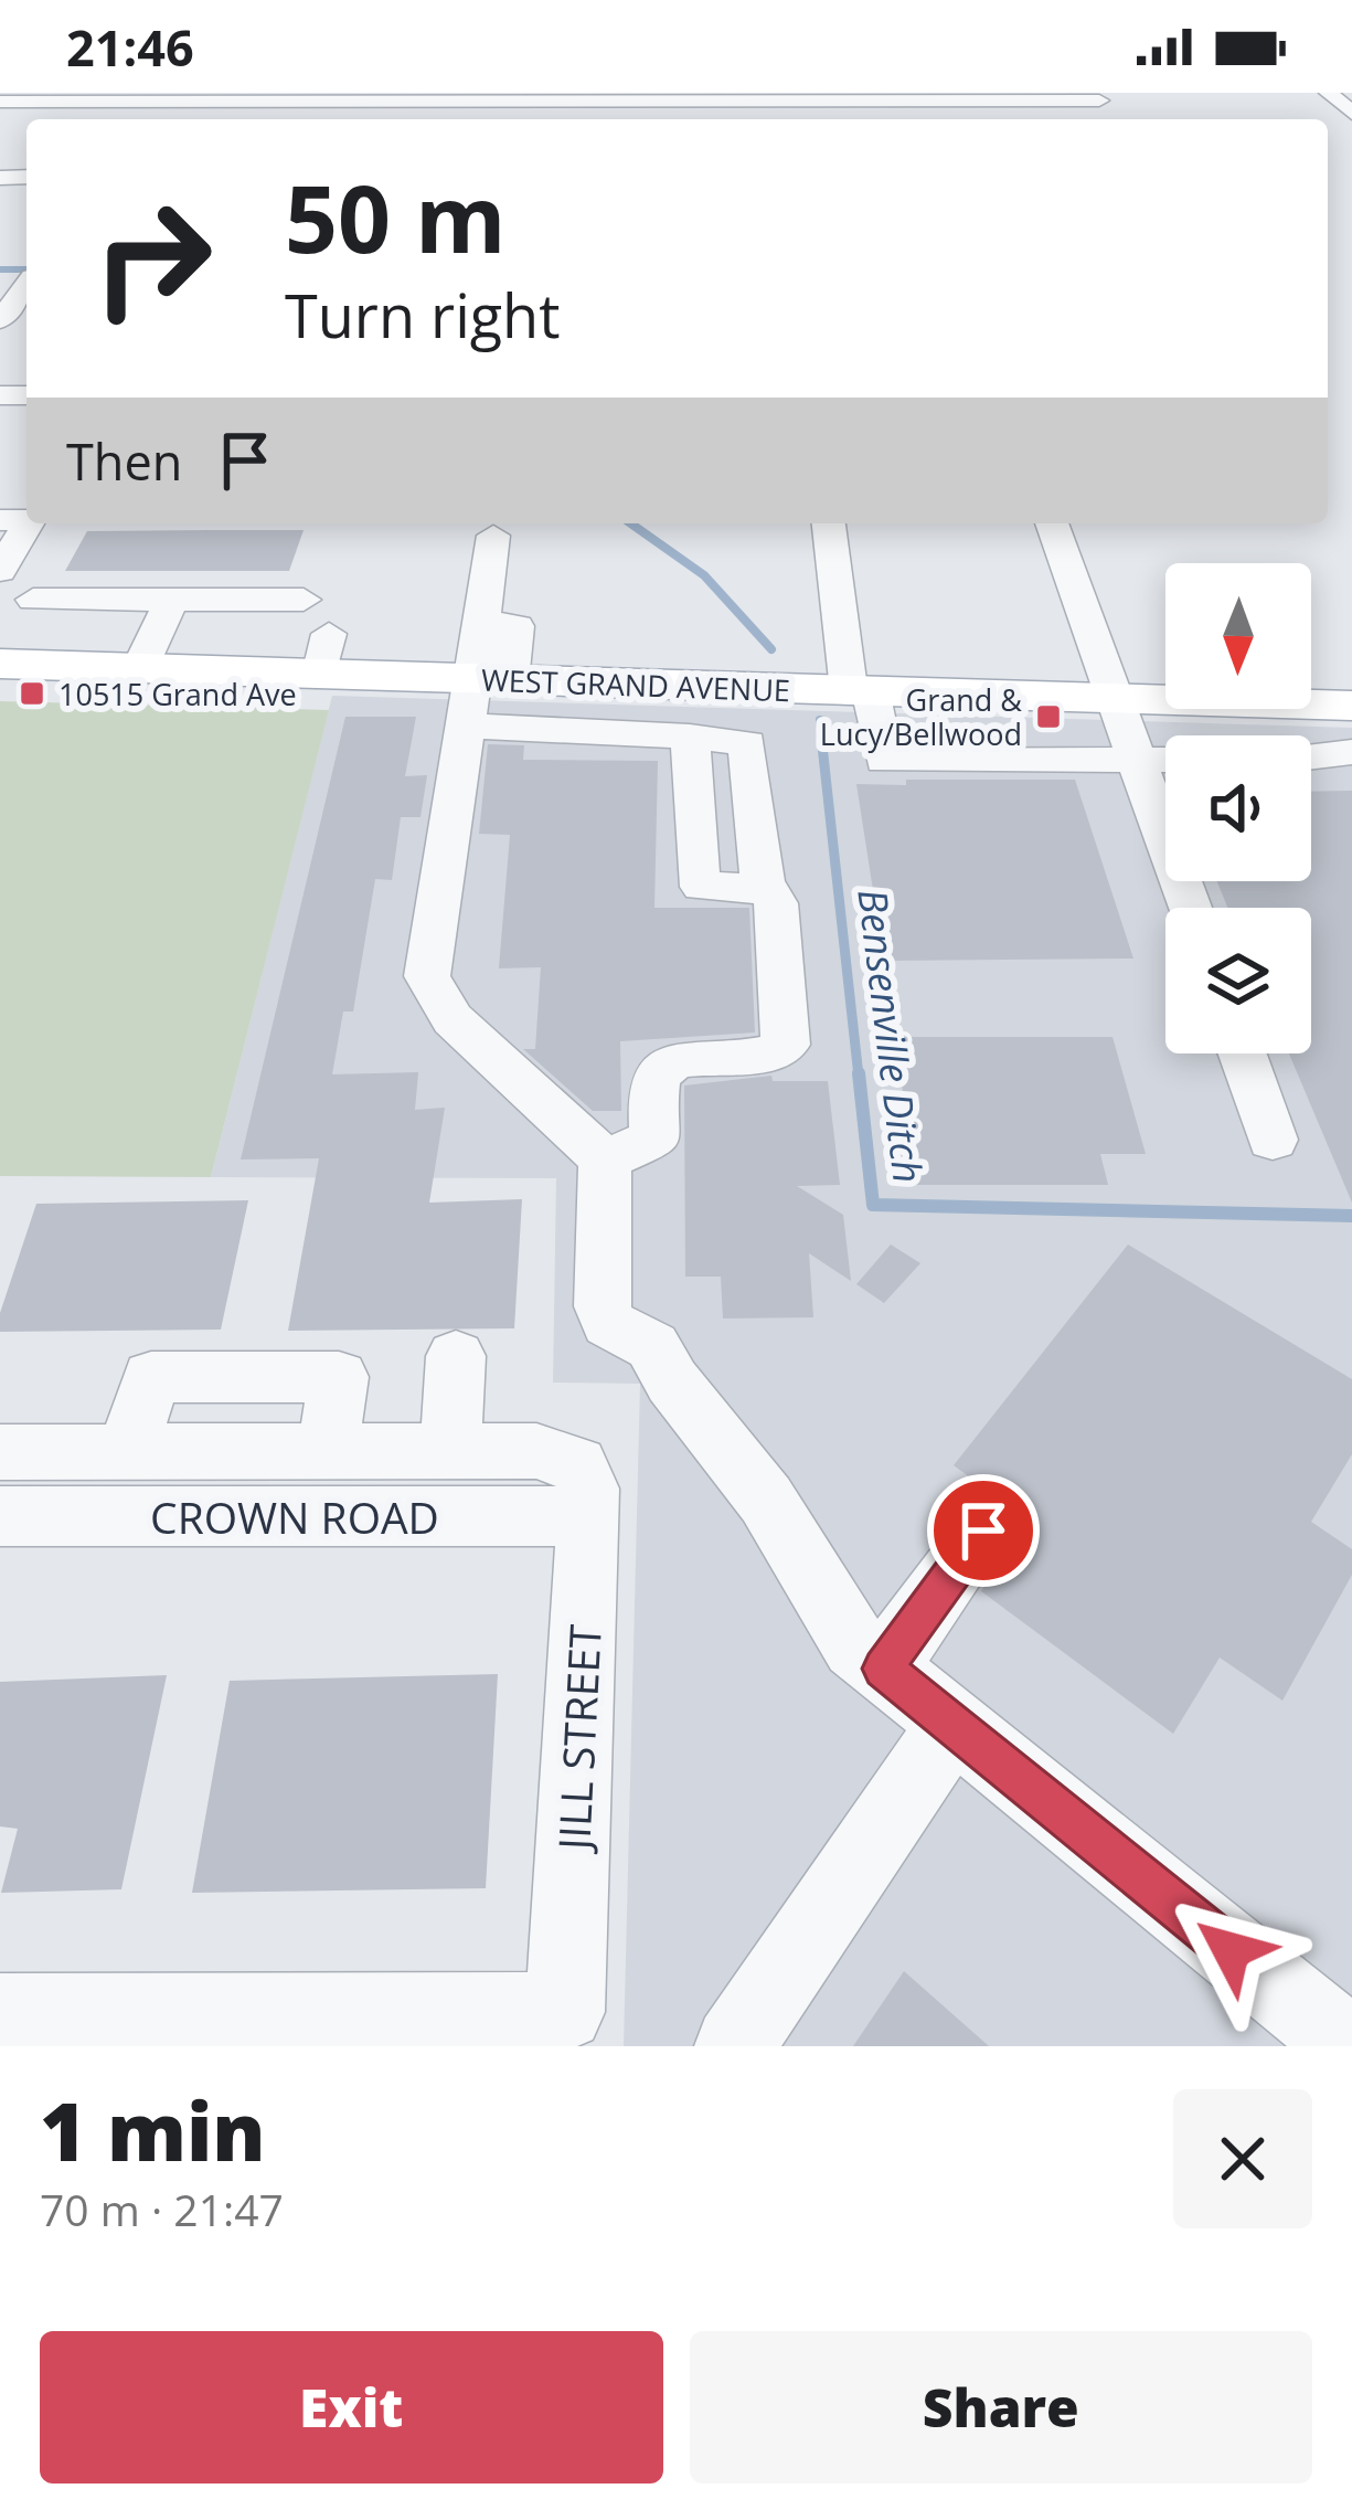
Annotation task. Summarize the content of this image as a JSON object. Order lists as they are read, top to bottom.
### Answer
{
  "streets": {
    "main road": ["WEST GRAND AVENUE"],
    "street": ["CROWN ROAD", "JILL STREET"]
  },
  "crossings": [
    ["CROWN ROAD", "JILL STREET"]
  ],
  "water": ["Bensenville Ditch"],
  "places": {
    "transit": ["10515 Grand Ave", "Grand & Lucy/Bellwood"]
  },
  "north": "bottom",
  "page": {
    "status": "21:46",
    "turn": ["50 m", "Turn right"],
    "then": "Then",
    "heading": ["1 min", "70 m · 21:47"],
    "buttons": ["Exit", "Share"]
  }
}
